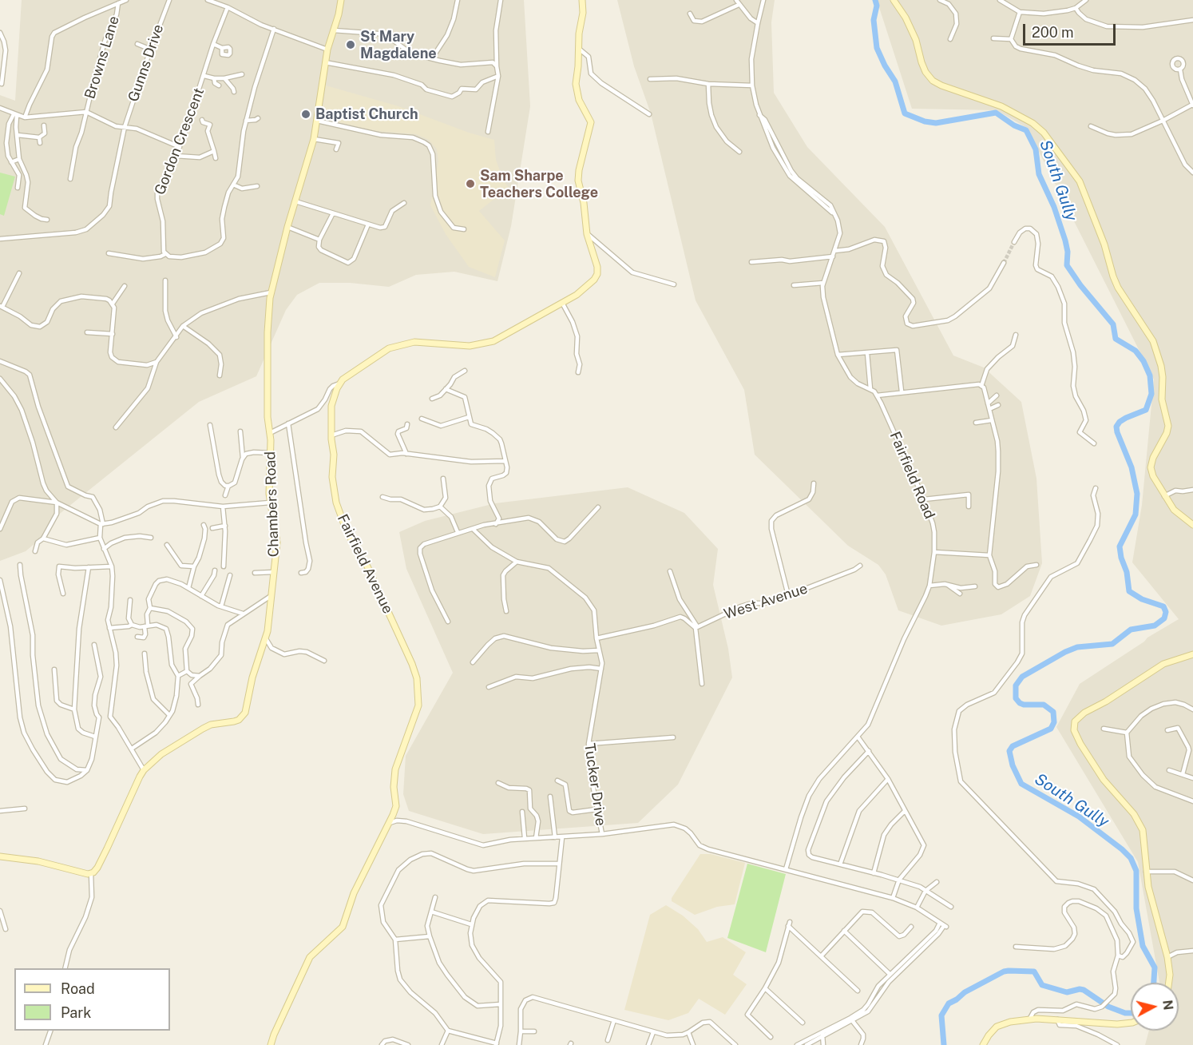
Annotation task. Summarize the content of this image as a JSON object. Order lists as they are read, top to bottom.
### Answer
{
  "streets": {
    "street": [
      "Browns Lane",
      "Gunns Drive",
      "Gordon Crescent",
      "Fairfield Road",
      "Chambers Road",
      "Fairfield Avenue",
      "West Avenue",
      "Tucker Drive"
    ]
  },
  "water": ["South Gully"],
  "places": ["St Mary Magdalene", "Baptist Church", "Sam Sharpe Teachers College"],
  "legend": ["Road", "Park"],
  "scale_bar": "200 m",
  "north": "right"
}
